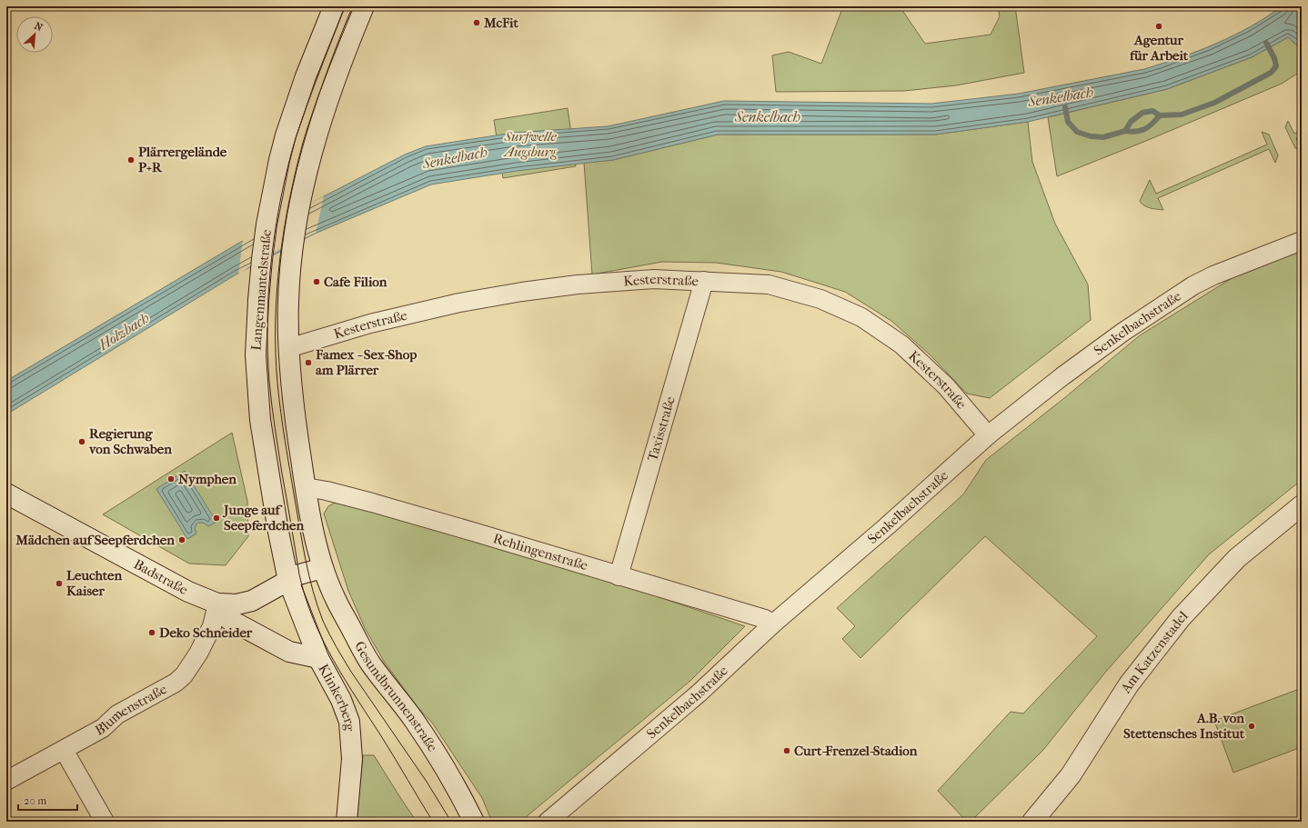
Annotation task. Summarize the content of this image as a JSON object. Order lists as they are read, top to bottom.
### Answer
{
  "streets": {
    "main road": [
      "Langenmantelstraße",
      "Badstraße",
      "Am Katzenstadel",
      "Gesundbrunnenstraße",
      "Klinkerberg"
    ],
    "street": [
      "Kesterstraße",
      "Senkelbachstraße",
      "Taxisstraße",
      "Rehlingenstraße",
      "Blumenstraße"
    ]
  },
  "crossings": [
    ["Kesterstraße", "Langenmantelstraße"],
    ["Kesterstraße", "Senkelbachstraße"],
    ["Kesterstraße", "Taxisstraße"],
    ["Langenmantelstraße", "Rehlingenstraße"],
    ["Langenmantelstraße", "Badstraße"],
    ["Langenmantelstraße", "Gesundbrunnenstraße"],
    ["Langenmantelstraße", "Klinkerberg"],
    ["Senkelbachstraße", "Rehlingenstraße"],
    ["Taxisstraße", "Rehlingenstraße"],
    ["Badstraße", "Gesundbrunnenstraße"],
    ["Badstraße", "Klinkerberg"],
    ["Badstraße", "Blumenstraße"]
  ],
  "water": ["Senkelbach", "Holzbach"],
  "parks": ["Surfwelle Augsburg"],
  "places": [
    "McFit",
    "Agentur für Arbeit",
    "Plärrergelände P+R",
    "Cafe Filion",
    "Famex - Sex-Shop am Plärrer",
    "Regierung von Schwaben",
    "Nymphen",
    "Junge auf Seepferdchen",
    "Mädchen auf Seepferdchen",
    "Leuchten Kaiser",
    "Deko Schneider",
    "A.B. von Stettensches Institut",
    "Curt-Frenzel-Stadion"
  ],
  "scale_bar": "20 m",
  "north": "top right"
}
